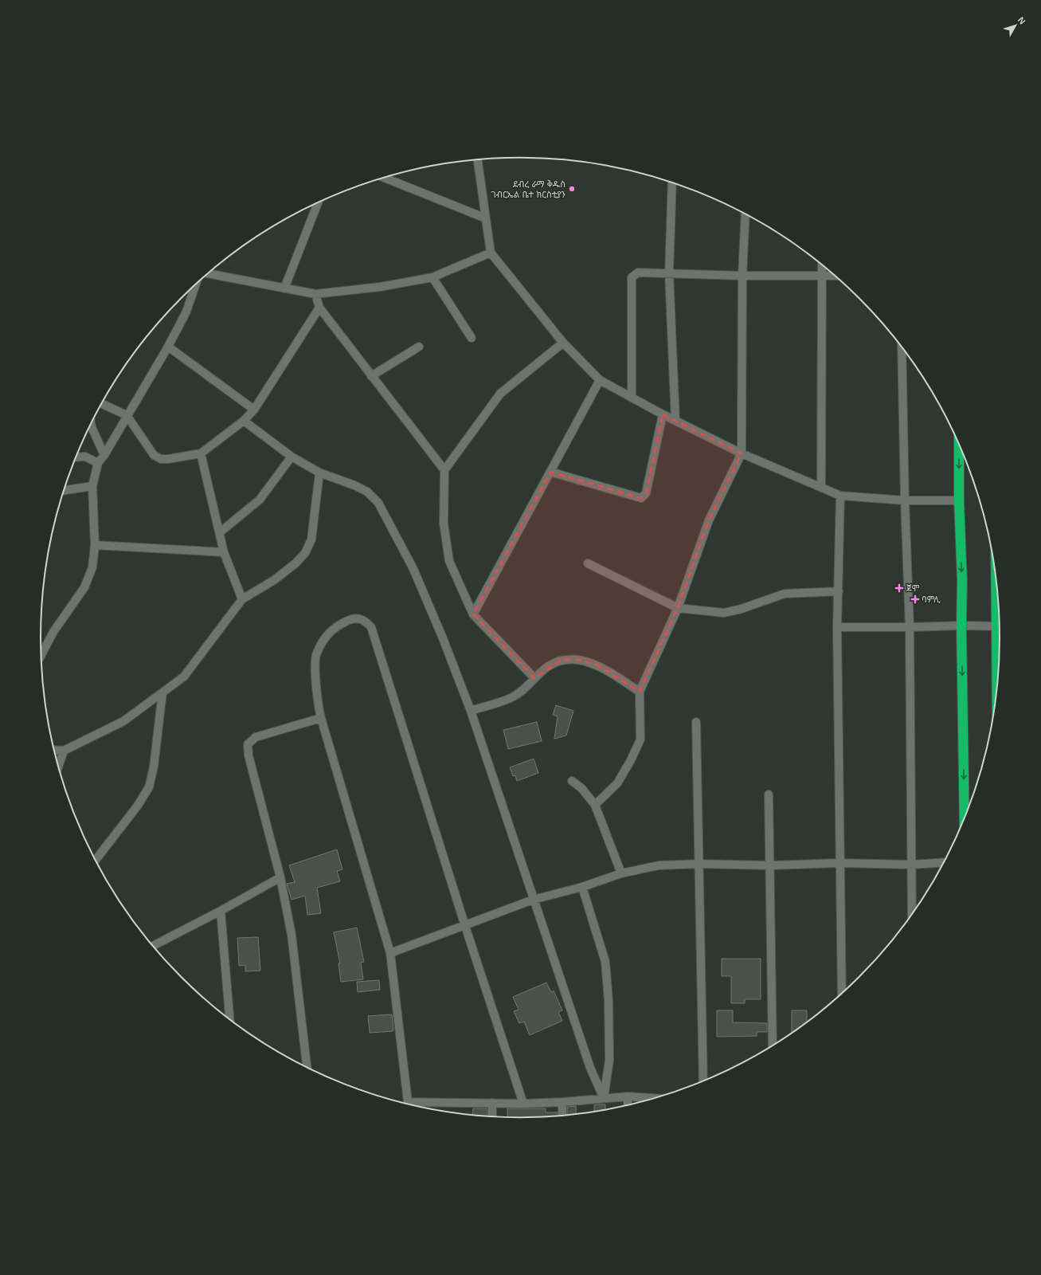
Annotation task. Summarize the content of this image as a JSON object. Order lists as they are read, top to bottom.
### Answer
{
  "places": {
    "other": ["ደብረ ራማ ቅዱስ ገብርኤል ቤተ ክርስቲያን"],
    "health": ["ጀሞ", "ባምሊ"]
  },
  "north": "top right"
}
